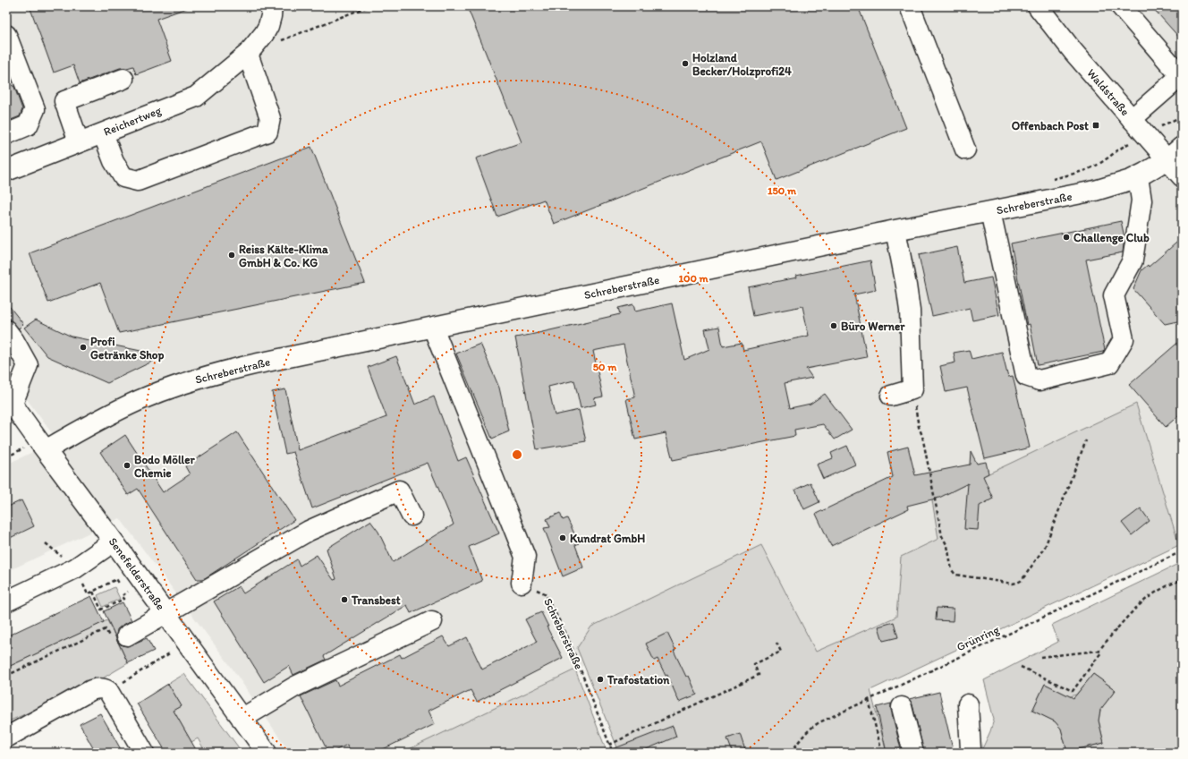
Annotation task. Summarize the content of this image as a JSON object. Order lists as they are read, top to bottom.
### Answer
{
  "streets": {
    "street": [
      "Waldstraße",
      "Reichertweg",
      "Schreberstraße",
      "Senefelderstraße"
    ],
    "path": ["Grünring"]
  },
  "crossings": [
    ["Waldstraße", "Schreberstraße"],
    ["Schreberstraße", "Senefelderstraße"]
  ],
  "places": {
    "other": [
      "Holzland Becker/Holzprofi24",
      "Challenge Club",
      "Reiss Kälte-Klima GmbH & Co. KG",
      "Büro Werner",
      "Profi Getränke Shop",
      "Bodo Möller Chemie",
      "Kundrat GmbH",
      "Transbest",
      "Trafostation"
    ],
    "transit": ["Offenbach Post"]
  },
  "rings": ["150 m", "100 m", "50 m"]
}
